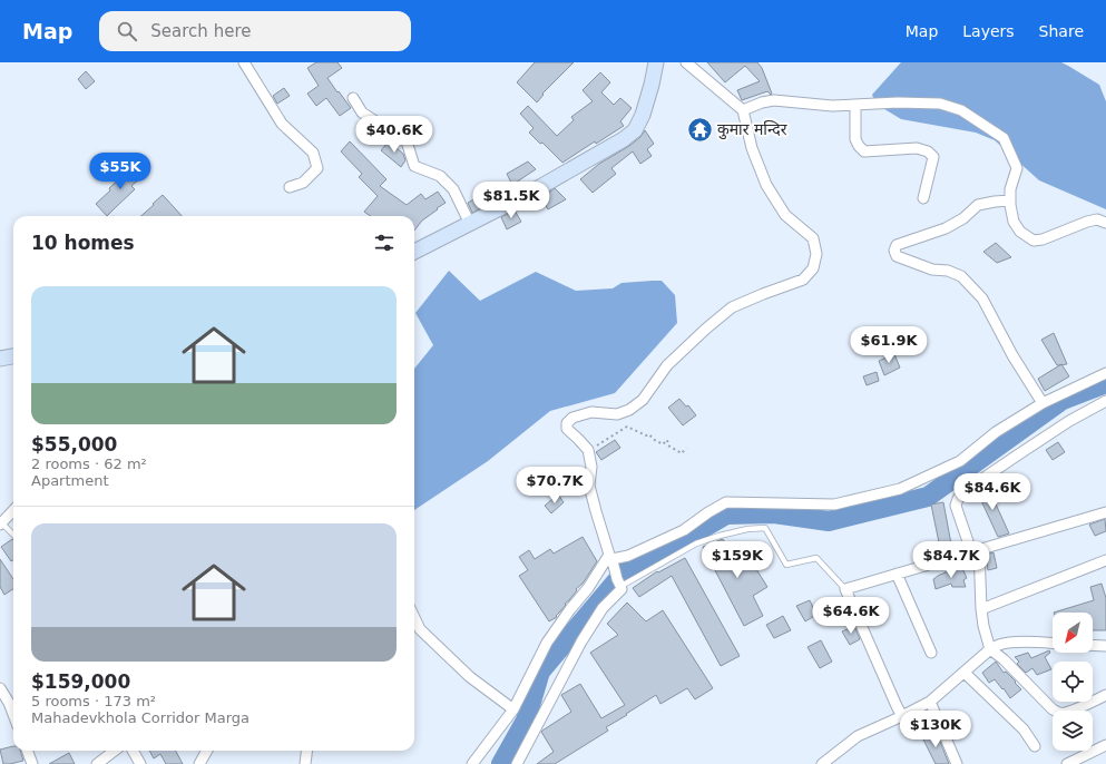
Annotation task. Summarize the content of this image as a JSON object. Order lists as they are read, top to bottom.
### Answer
{
  "places": {
    "temple": ["कुमार मन्दिर"]
  },
  "north": "bottom left",
  "page": {
    "header": "Map",
    "search": "Search here",
    "nav": ["Map", "Layers", "Share"],
    "price": [
      "$40.6K",
      "$55K",
      "$81.5K",
      "$61.9K",
      "$70.7K",
      "$84.6K",
      "$159K",
      "$84.7K",
      "$64.6K",
      "$130K"
    ],
    "heading": "10 homes",
    "list": [
      {
        "name": "$55,000",
        "note": "2 rooms · 62 m² · Apartment"
      },
      {
        "name": "$159,000",
        "note": "5 rooms · 173 m² · Mahadevkhola Corridor Marga"
      }
    ]
  }
}
